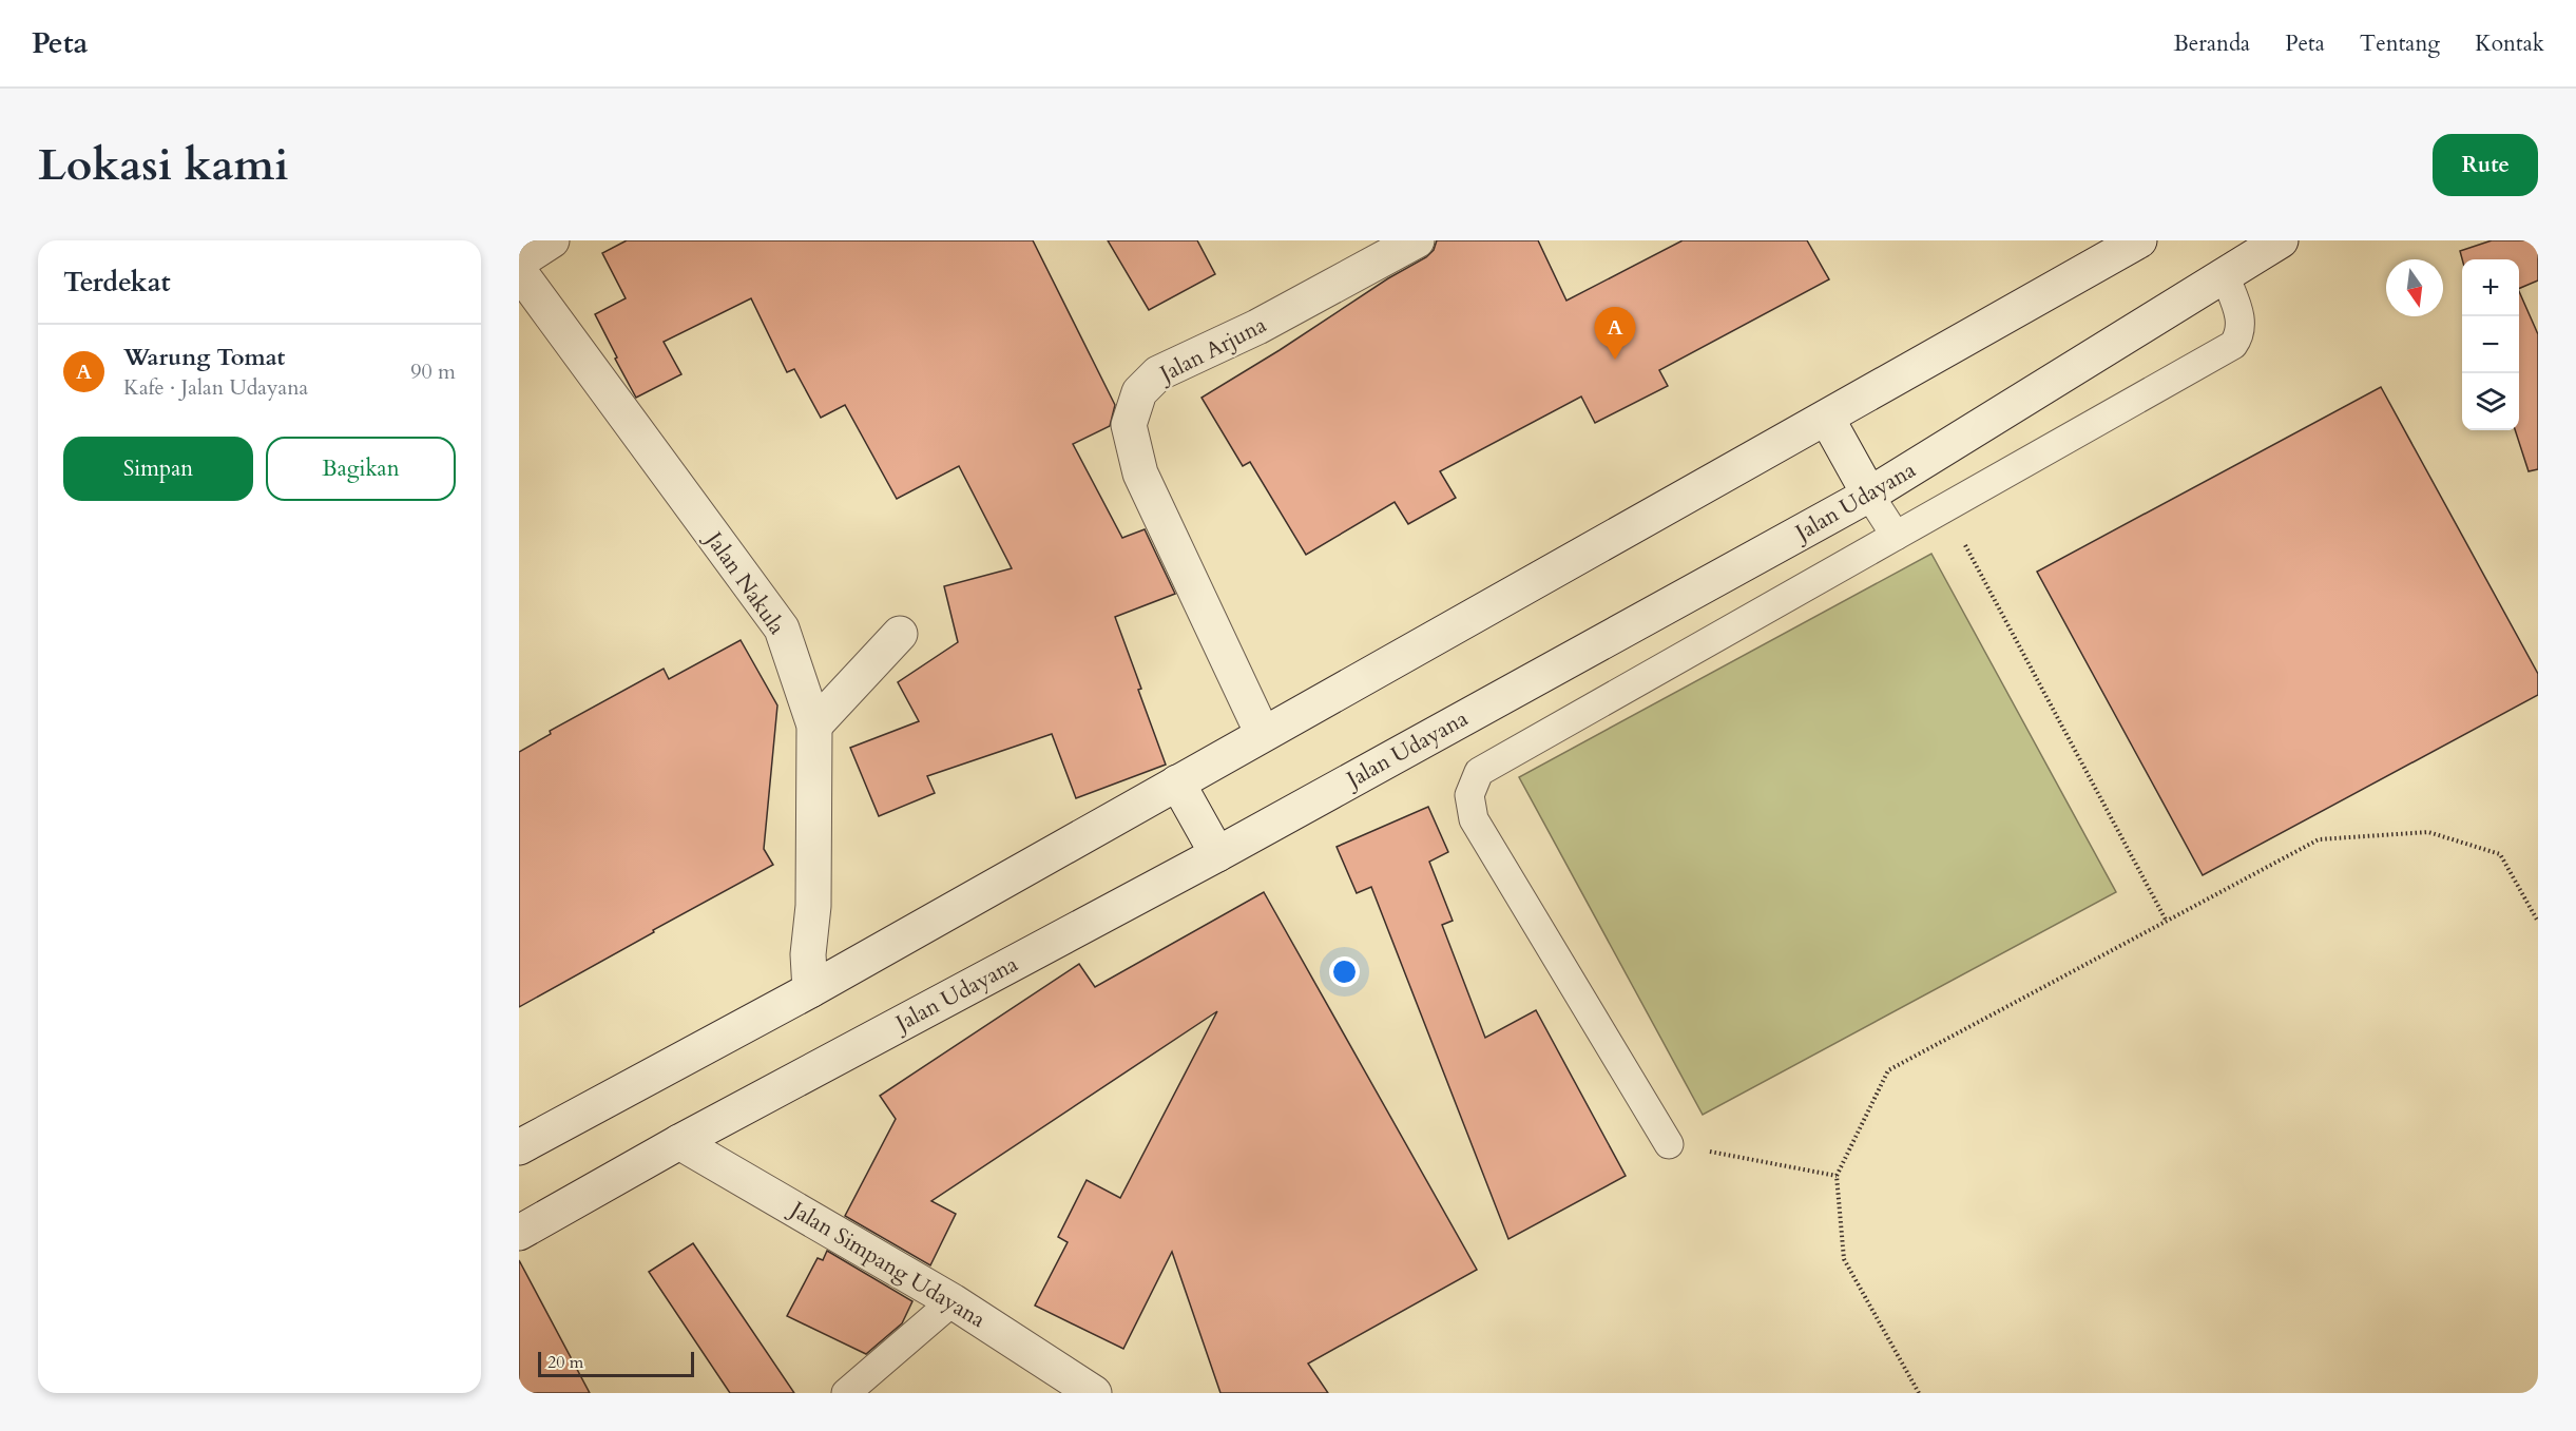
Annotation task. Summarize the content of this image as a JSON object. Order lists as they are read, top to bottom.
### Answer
{
  "streets": {
    "street": [
      "Jalan Arjuna",
      "Jalan Udayana",
      "Jalan Nakula",
      "Jalan Simpang Udayana"
    ]
  },
  "crossings": [
    ["Jalan Udayana", "Jalan Simpang Udayana"]
  ],
  "scale_bar": "20 m",
  "north": "bottom",
  "page": {
    "header": "Peta",
    "nav": [
      "Beranda",
      "Peta",
      "Tentang",
      "Kontak"
    ],
    "buttons": [
      "Rute",
      ["Simpan", "Bagikan"]
    ],
    "title": "Lokasi kami",
    "heading": "Terdekat",
    "map_buttons": ["+", "−"],
    "pins": "A",
    "list": [
      {
        "mark": "A",
        "name": "Warung Tomat",
        "note": "Kafe · Jalan Udayana",
        "value": "90 m"
      }
    ],
    "scale": "20 m"
  }
}
